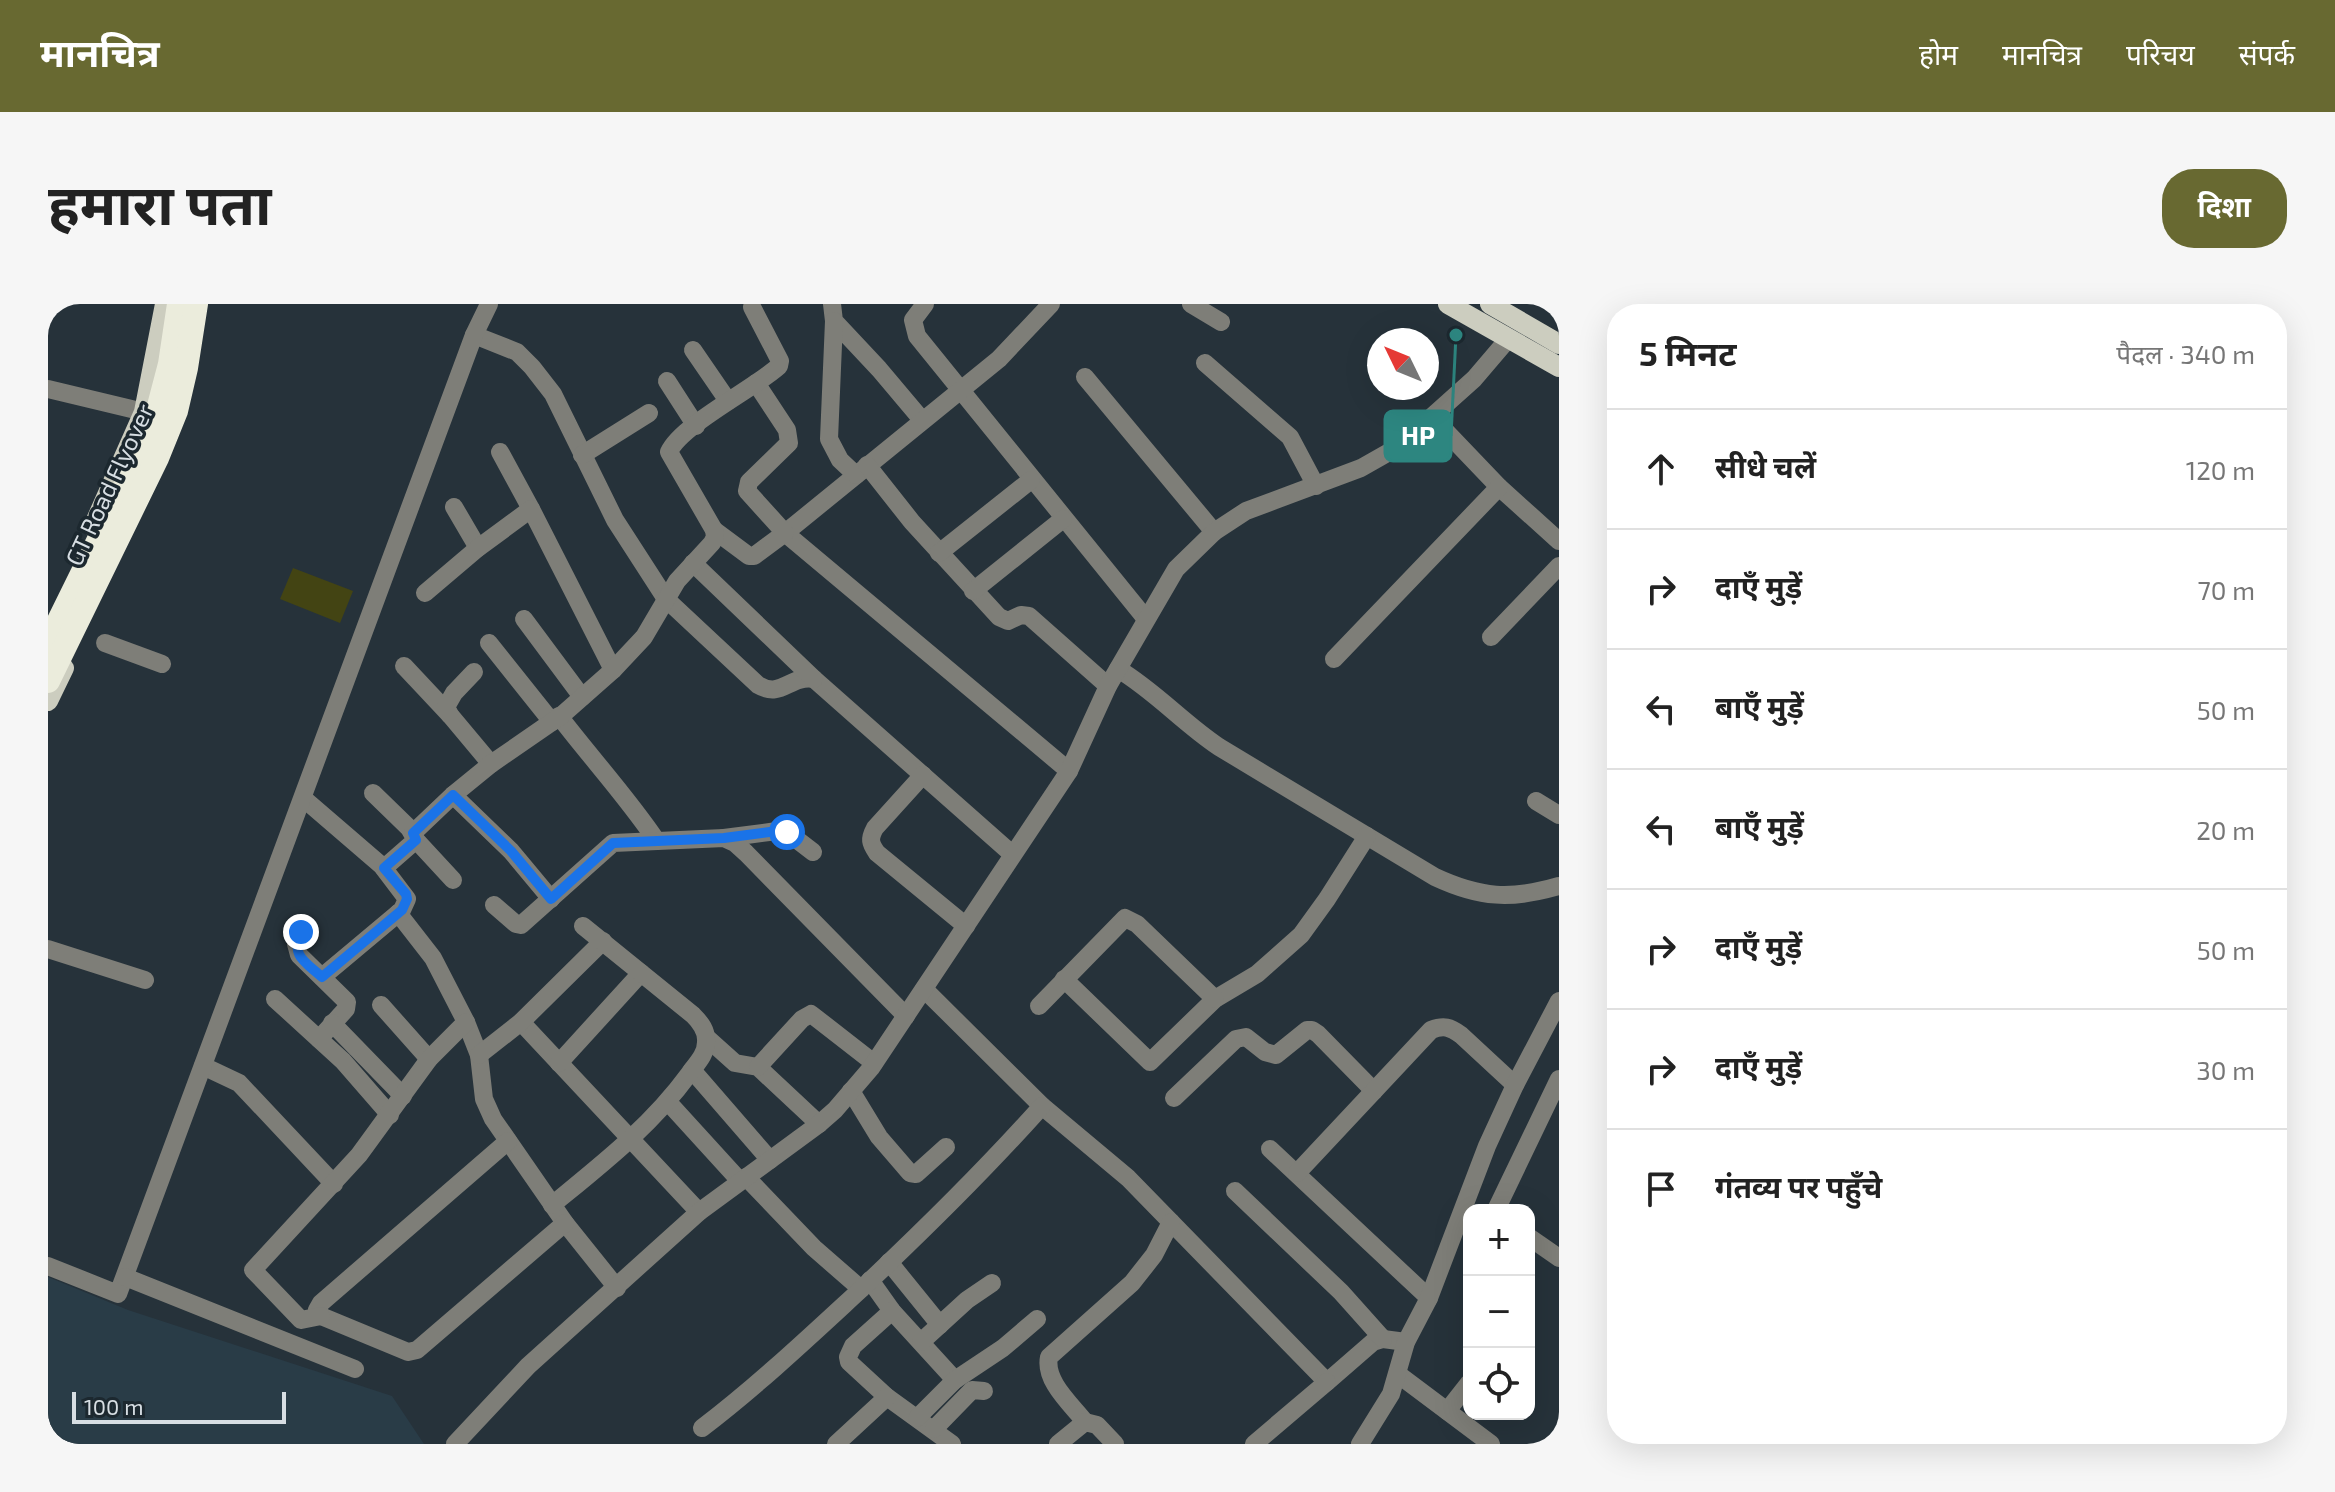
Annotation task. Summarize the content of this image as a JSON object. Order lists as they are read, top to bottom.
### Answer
{
  "streets": {
    "highway": ["GT Road Flyover"]
  },
  "places": ["HP"],
  "scale_bar": "100 m",
  "north": "top left",
  "page": {
    "header": "मानचित्र",
    "nav": [
      "होम",
      "मानचित्र",
      "परिचय",
      "संपर्क"
    ],
    "title": "हमारा पता",
    "buttons": "दिशा",
    "heading": ["5 मिनट", "पैदल · 340 m"],
    "list": [
      ["सीधे चलें", "120 m"],
      ["दाएँ मुड़ें", "70 m"],
      ["बाएँ मुड़ें", "50 m"],
      ["बाएँ मुड़ें", "20 m"],
      ["दाएँ मुड़ें", "50 m"],
      ["दाएँ मुड़ें", "30 m"],
      "गंतव्य पर पहुँचे"
    ],
    "map_buttons": ["+", "−"],
    "scale": "100 m"
  }
}
